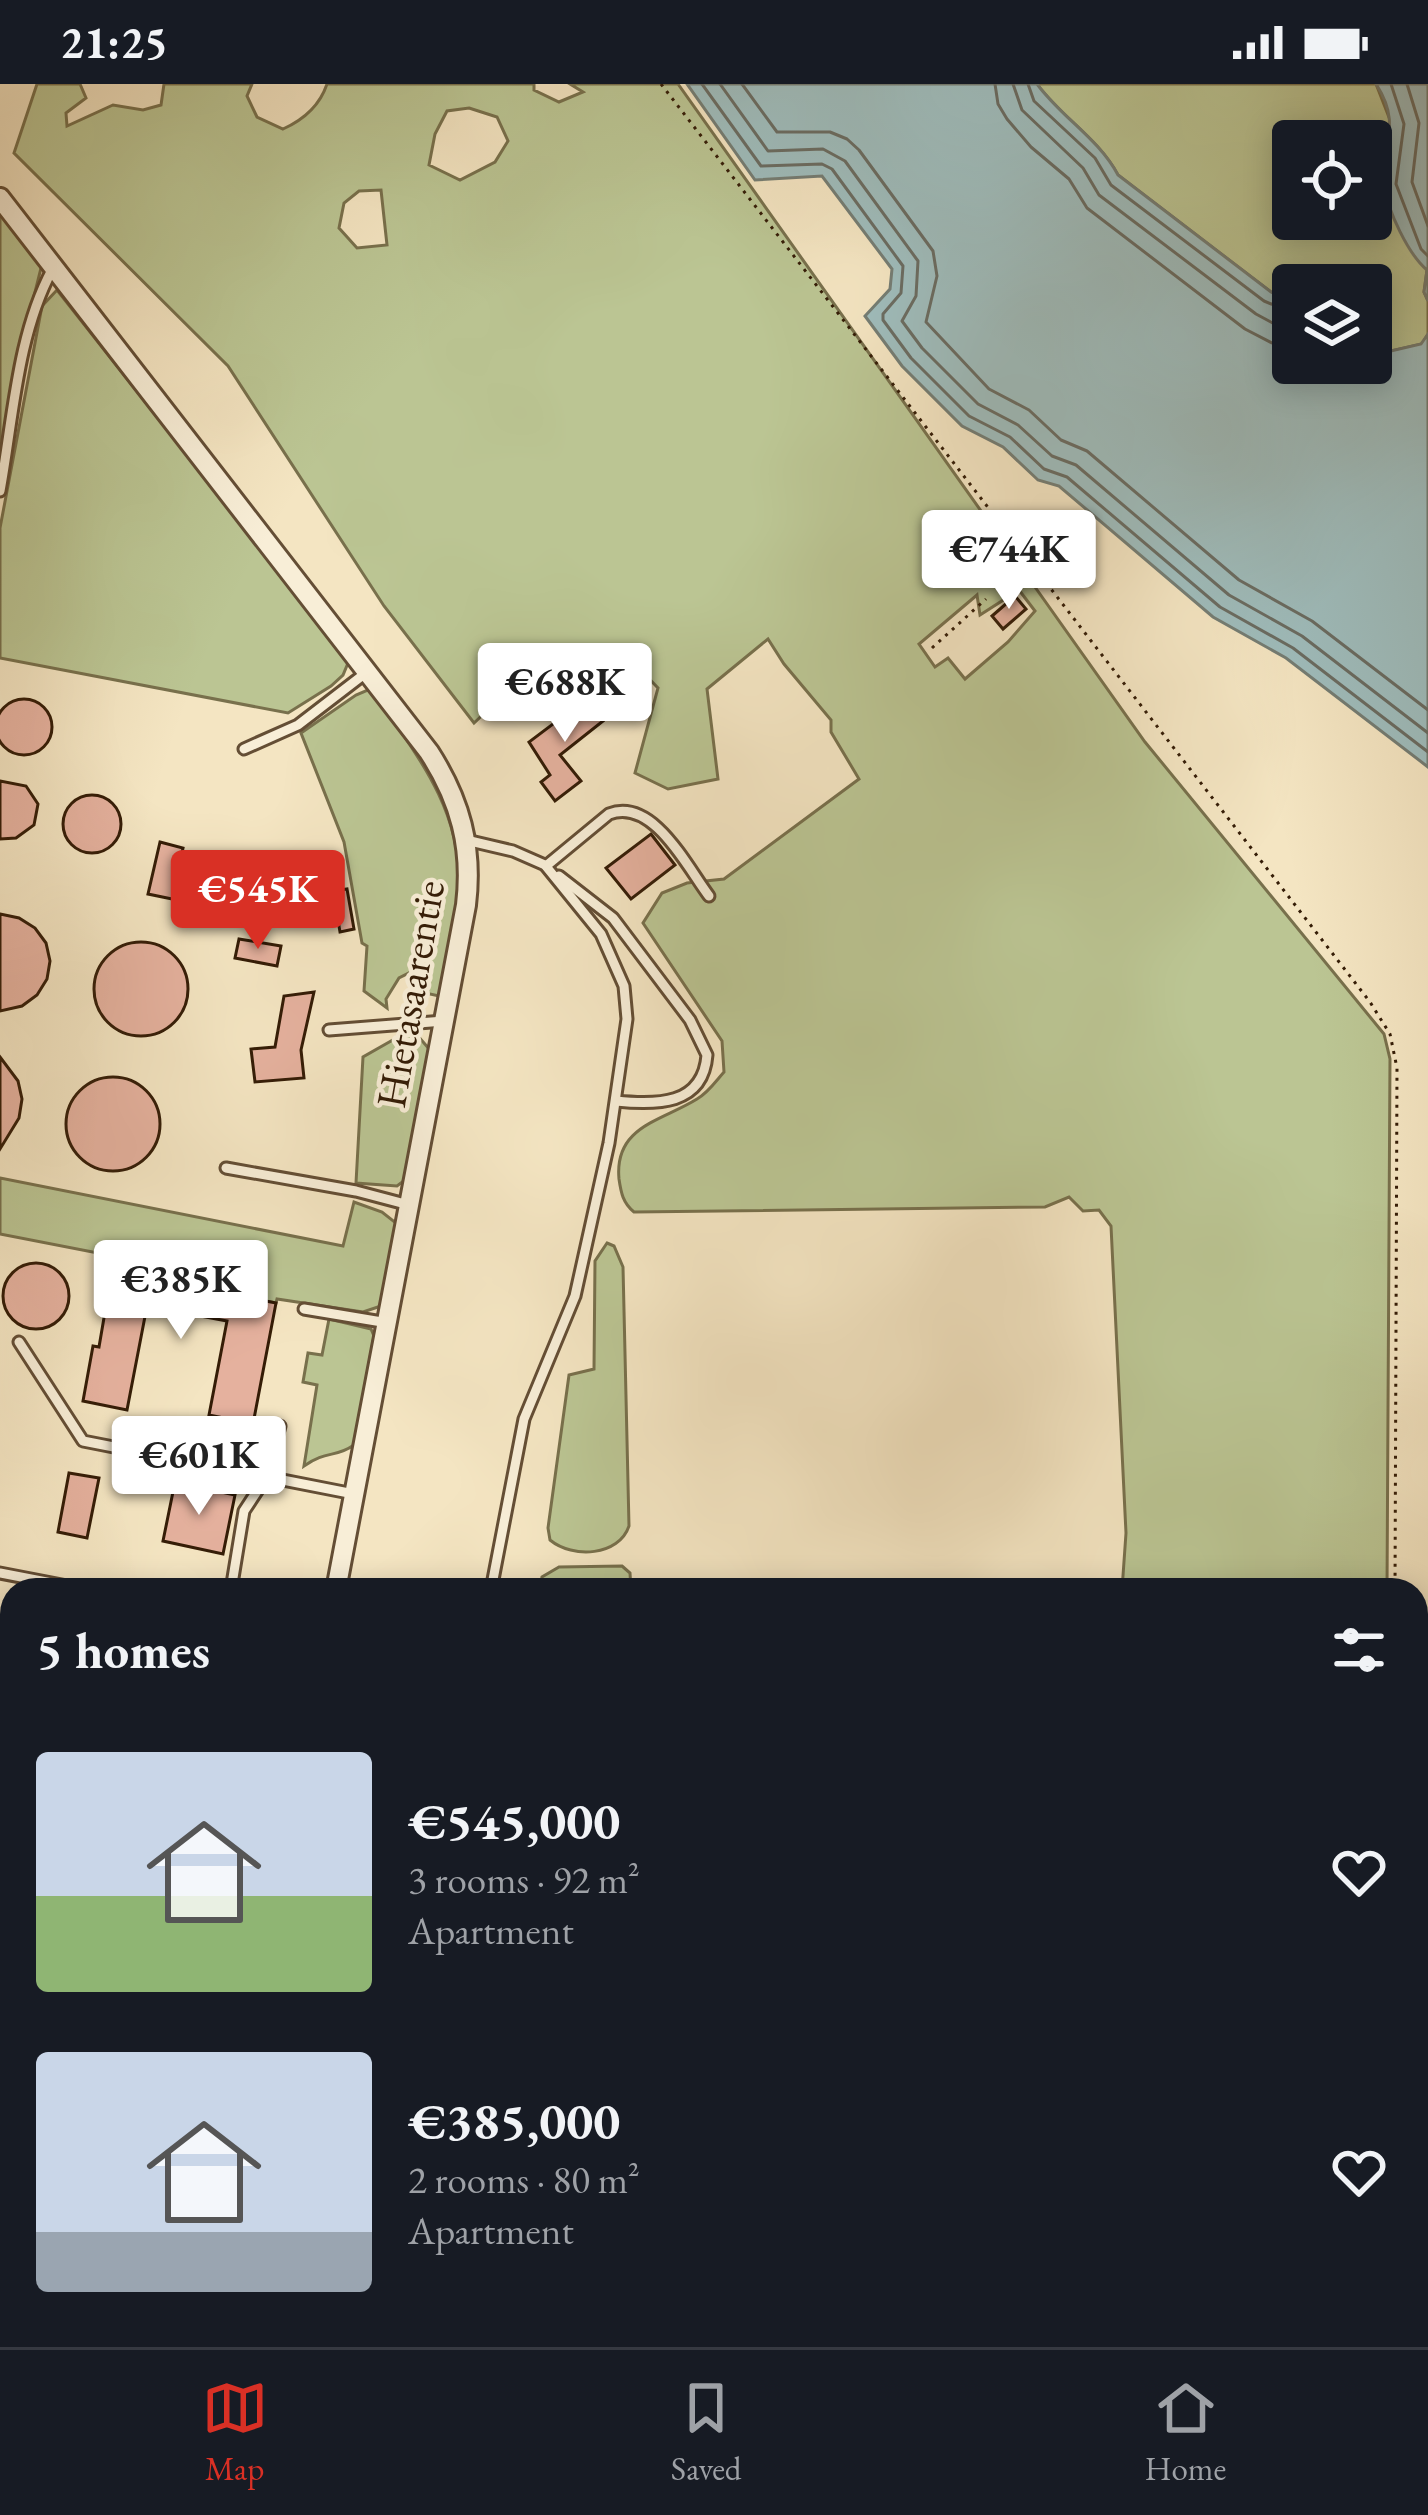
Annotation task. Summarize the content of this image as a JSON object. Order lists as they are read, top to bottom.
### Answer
{
  "streets": {
    "street": ["Hietasaarentie"]
  },
  "page": {
    "status": "21:25",
    "price": [
      "€744K",
      "€688K",
      "€545K",
      "€385K",
      "€601K"
    ],
    "heading": "5 homes",
    "list": [
      {
        "name": "€545,000",
        "note": "3 rooms · 92 m² · Apartment"
      },
      {
        "name": "€385,000",
        "note": "2 rooms · 80 m² · Apartment"
      }
    ],
    "tabs": ["Map", "Saved", "Home"]
  }
}
